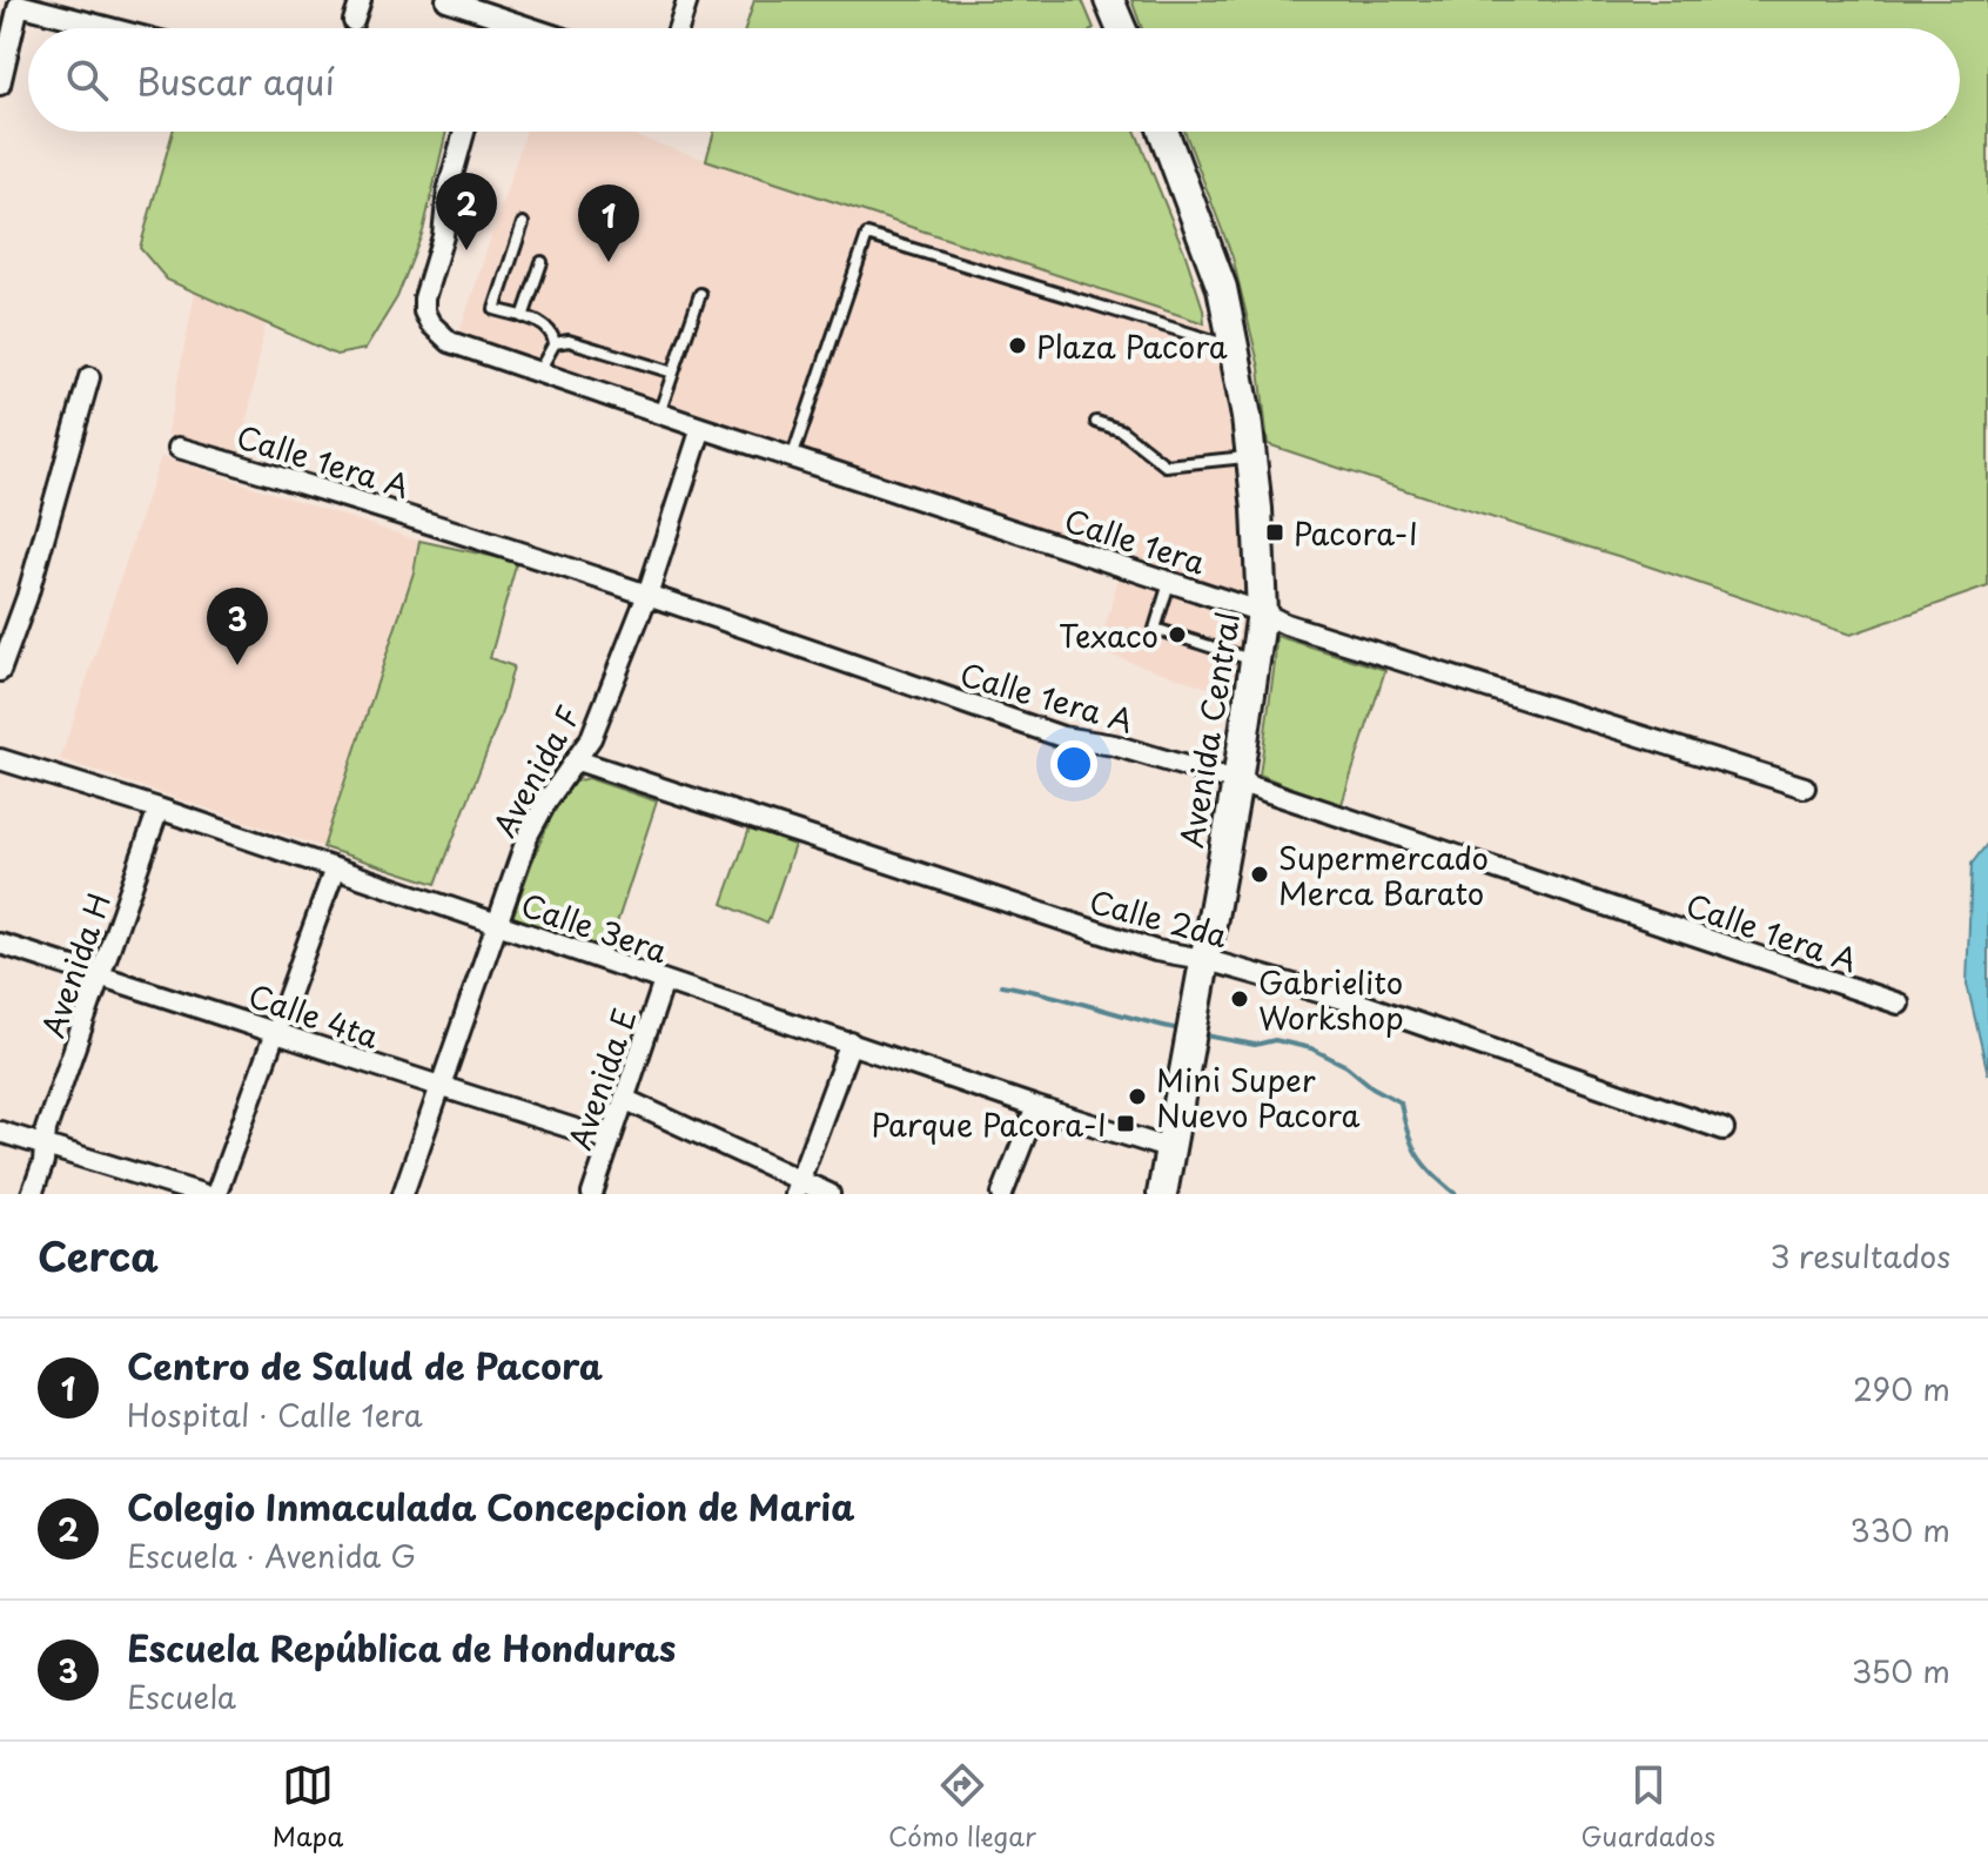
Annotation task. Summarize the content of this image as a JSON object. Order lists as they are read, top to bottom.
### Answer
{
  "streets": {
    "street": [
      "Calle 1era A",
      "Calle 1era",
      "Avenida Central",
      "Avenida F",
      "Calle 2da",
      "Calle 3era",
      "Avenida H",
      "Calle 4ta",
      "Avenida E"
    ]
  },
  "crossings": [
    ["Calle 1era A", "Avenida Central"],
    ["Calle 1era A", "Avenida F"],
    ["Calle 1era", "Avenida Central"],
    ["Calle 1era", "Avenida F"],
    ["Avenida Central", "Calle 2da"],
    ["Avenida Central", "Calle 3era"],
    ["Avenida F", "Calle 2da"],
    ["Avenida F", "Calle 3era"],
    ["Avenida F", "Calle 4ta"],
    ["Calle 3era", "Avenida H"],
    ["Calle 3era", "Avenida E"],
    ["Avenida H", "Calle 4ta"],
    ["Calle 4ta", "Avenida E"]
  ],
  "places": {
    "other": [
      "Plaza Pacora",
      "Texaco",
      "Supermercado Merca Barato",
      "Gabrielito Workshop",
      "Mini Super Nuevo Pacora"
    ],
    "transit": ["Pacora-I", "Parque Pacora-I"]
  },
  "page": {
    "search": "Buscar aquí",
    "pins": ["2", "1", "3"],
    "heading": ["Cerca", "3 resultados"],
    "list": [
      {
        "mark": "1",
        "name": "Centro de Salud de Pacora",
        "note": "Hospital · Calle 1era",
        "value": "290 m"
      },
      {
        "mark": "2",
        "name": "Colegio Inmaculada Concepcion de Maria",
        "note": "Escuela · Avenida G",
        "value": "330 m"
      },
      {
        "mark": "3",
        "name": "Escuela República de Honduras",
        "note": "Escuela",
        "value": "350 m"
      }
    ],
    "nav": ["Mapa", "Cómo llegar", "Guardados"]
  }
}
